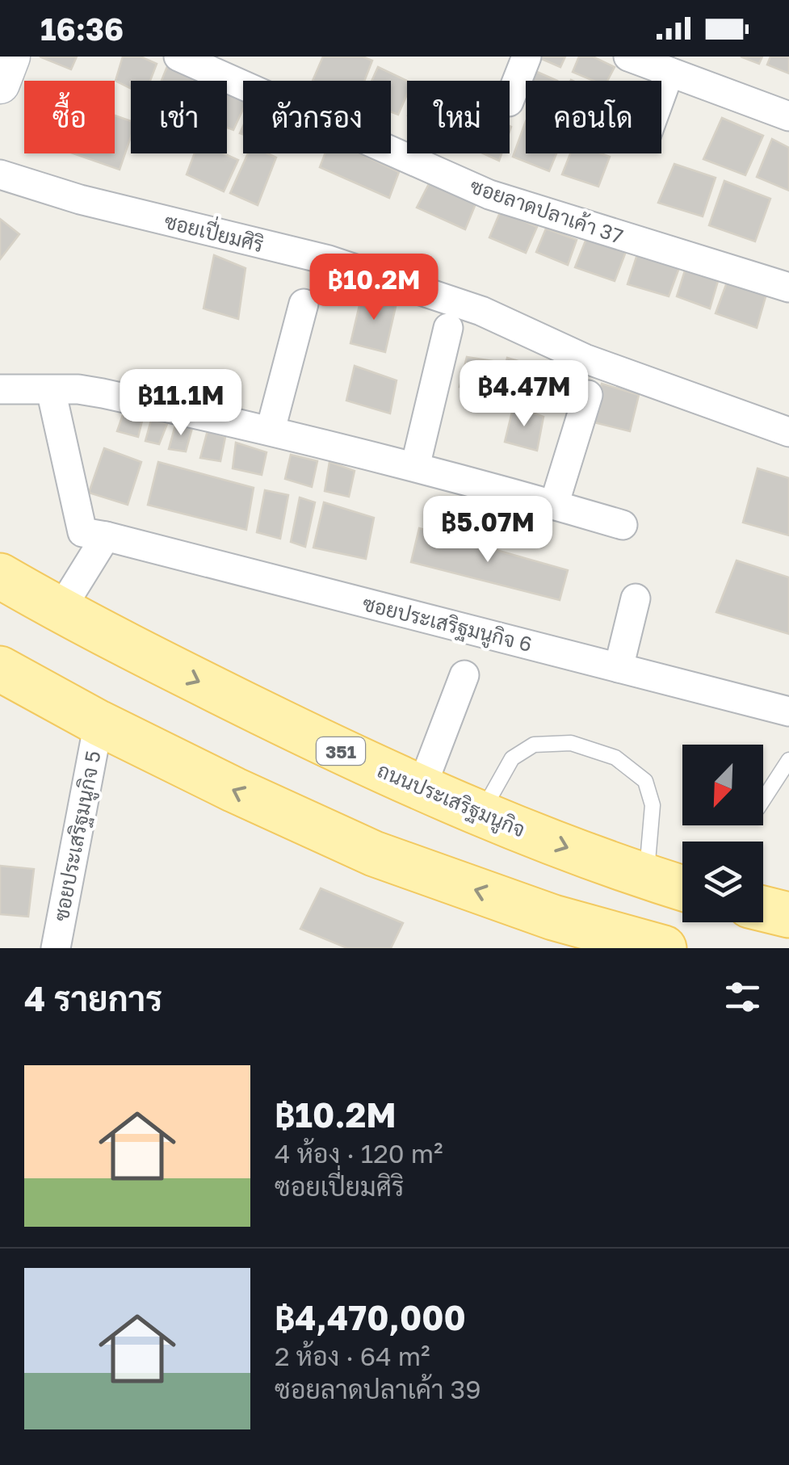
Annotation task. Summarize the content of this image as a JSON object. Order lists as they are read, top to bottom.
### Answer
{
  "streets": {
    "main road": ["351", "ถนนประเสริฐมนูกิจ"],
    "street": [
      "ซอยลาดปลาเค้า 37",
      "ซอยเปี่ยมศิริ",
      "ซอยประเสริฐมนูกิจ 6",
      "ซอยประเสริฐมนูกิจ 5"
    ]
  },
  "north": "bottom left",
  "page": {
    "status": "16:36",
    "chip": [
      "ซื้อ",
      "เช่า",
      "ตัวกรอง",
      "ใหม่",
      "คอนโด"
    ],
    "price": [
      "฿10.2M",
      "฿4.47M",
      "฿11.1M",
      "฿5.07M"
    ],
    "heading": "4 รายการ",
    "list": [
      {
        "name": "฿10.2M",
        "note": "4 ห้อง · 120 m² · ซอยเปี่ยมศิริ"
      },
      {
        "name": "฿4,470,000",
        "note": "2 ห้อง · 64 m² · ซอยลาดปลาเค้า 39"
      }
    ]
  }
}
